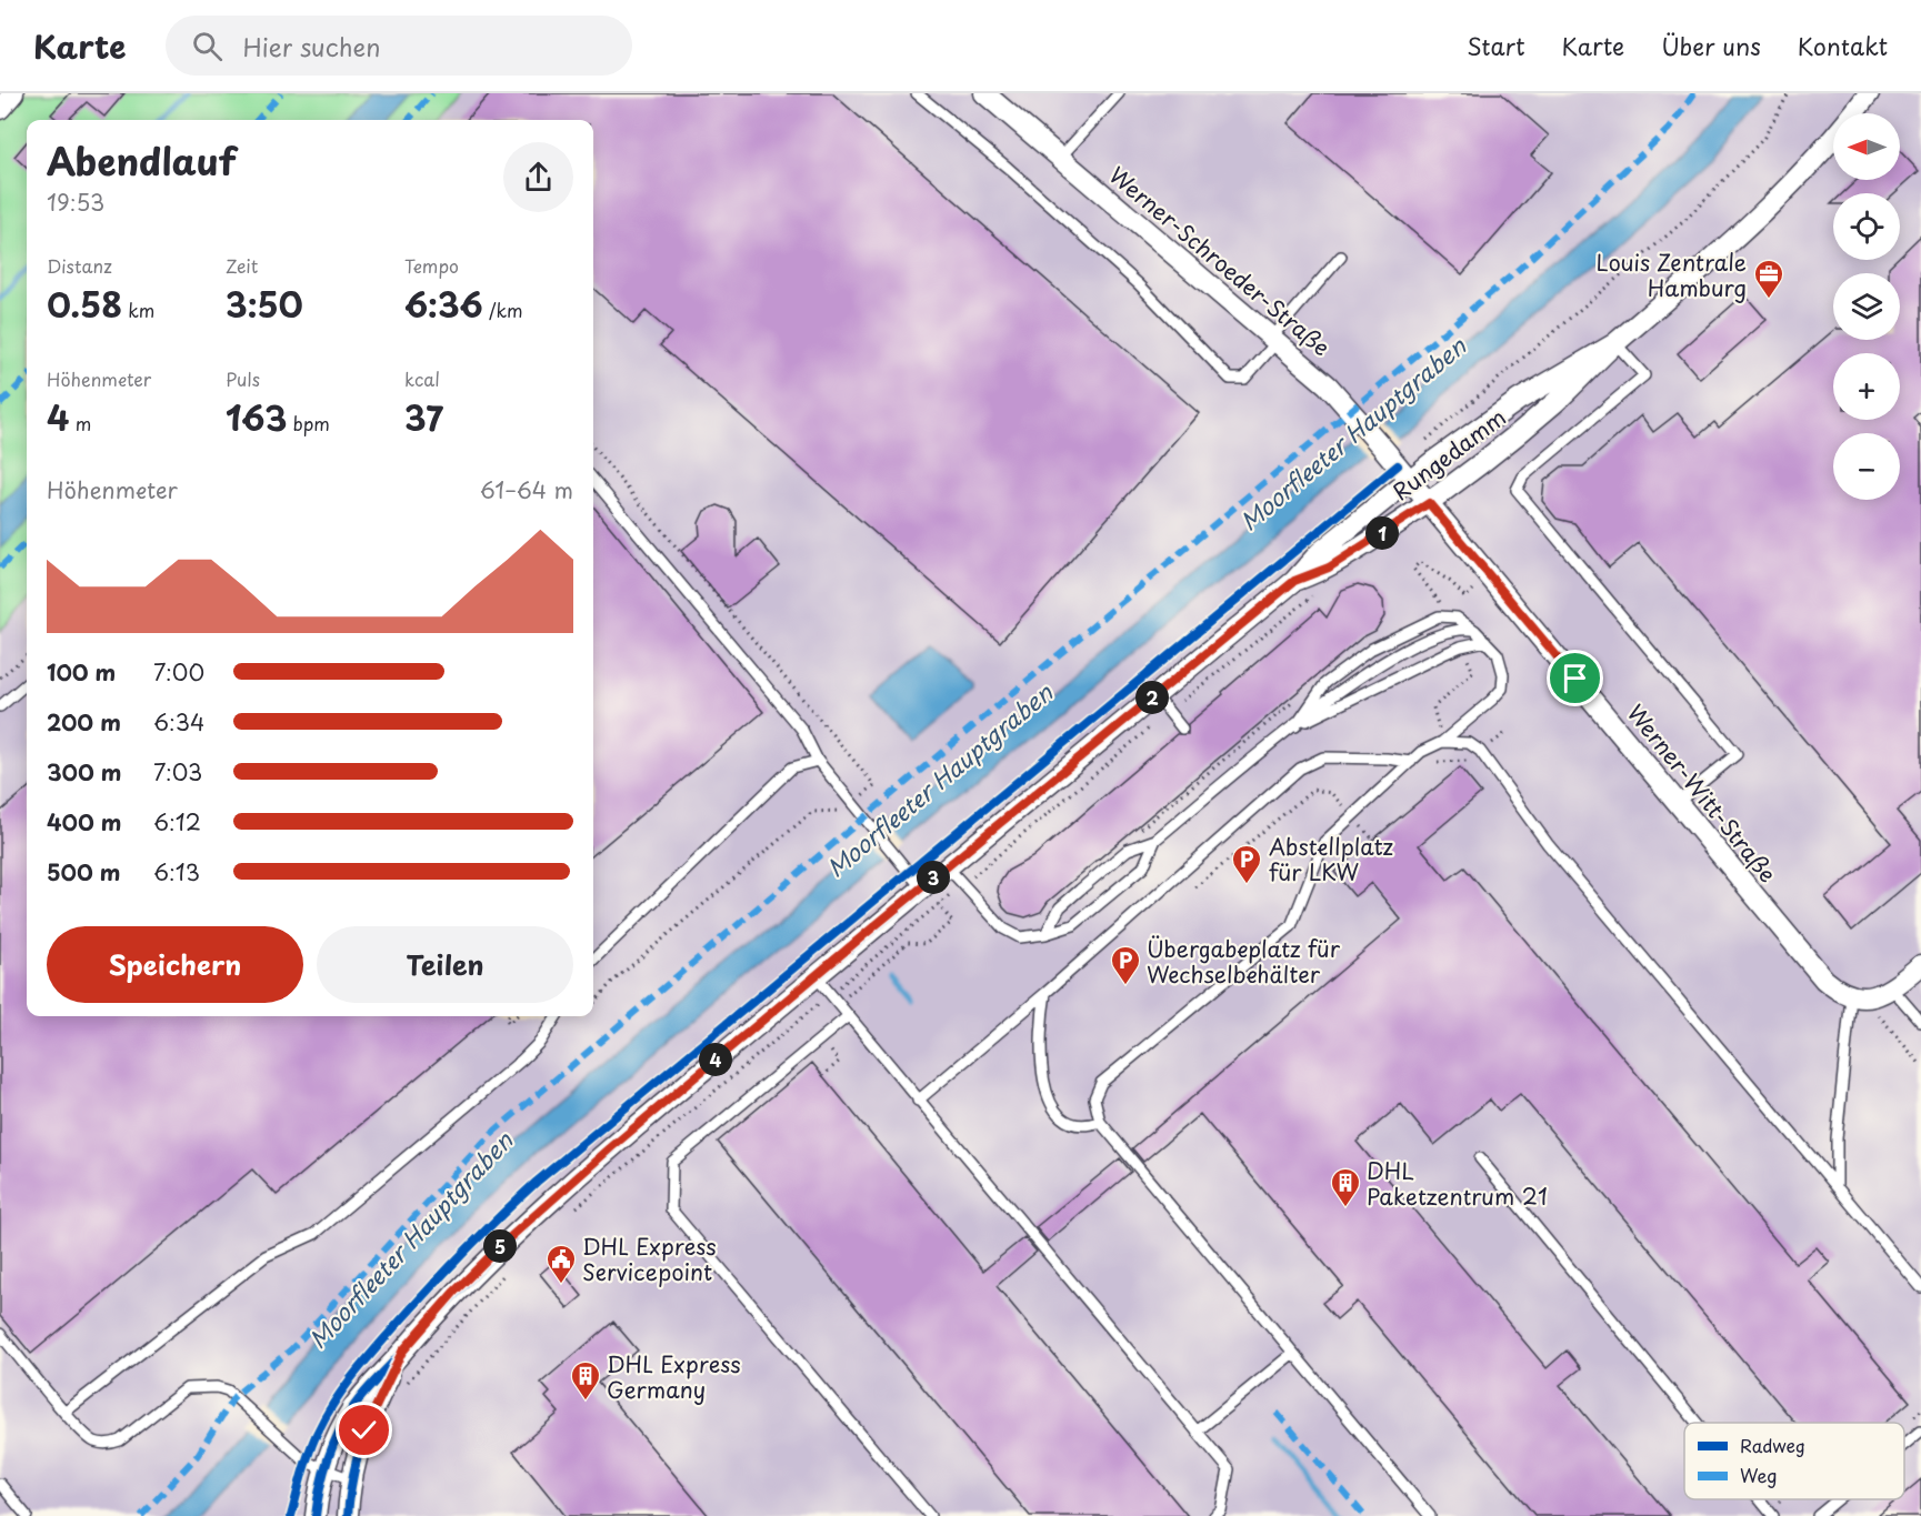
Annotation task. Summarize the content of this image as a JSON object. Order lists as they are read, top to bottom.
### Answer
{
  "streets": {
    "street": ["Werner-Schroeder-Straße", "Rungedamm", "Werner-Witt-Straße"]
  },
  "crossings": [
    ["Werner-Schroeder-Straße", "Rungedamm"],
    ["Werner-Schroeder-Straße", "Werner-Witt-Straße"],
    ["Rungedamm", "Werner-Witt-Straße"]
  ],
  "water": ["Moorfleeter Hauptgraben"],
  "places": {
    "office": ["Louis Zentrale Hamburg"],
    "parking": ["Abstellplatz für LKW", "Übergabeplatz für Wechselbehälter"],
    "building": ["DHL Paketzentrum 21", "DHL Express Germany"],
    "public building": ["DHL Express Servicepoint"]
  },
  "legend": ["Radweg", "Weg"],
  "north": "left",
  "page": {
    "header": "Karte",
    "search": "Hier suchen",
    "nav": [
      "Start",
      "Karte",
      "Über uns",
      "Kontakt"
    ],
    "map_buttons": ["+", "−"],
    "heading": ["Abendlauf", "19:53"],
    "stats": [
      ["Distanz", "0.58 km"],
      ["Zeit", "3:50"],
      ["Tempo", "6:36 /km"],
      ["Höhenmeter", "4 m"],
      ["Puls", "163 bpm"],
      ["kcal", "37"]
    ],
    "chart": ["Höhenmeter", "61–64 m"],
    "pins": [
      "1",
      "2",
      "3",
      "4",
      "5"
    ],
    "list": [
      {
        "name": "100 m",
        "note": "7:00"
      },
      {
        "name": "200 m",
        "note": "6:34"
      },
      {
        "name": "300 m",
        "note": "7:03"
      },
      {
        "name": "400 m",
        "note": "6:12"
      },
      {
        "name": "500 m",
        "note": "6:13"
      }
    ],
    "buttons": ["Speichern", "Teilen"]
  }
}
